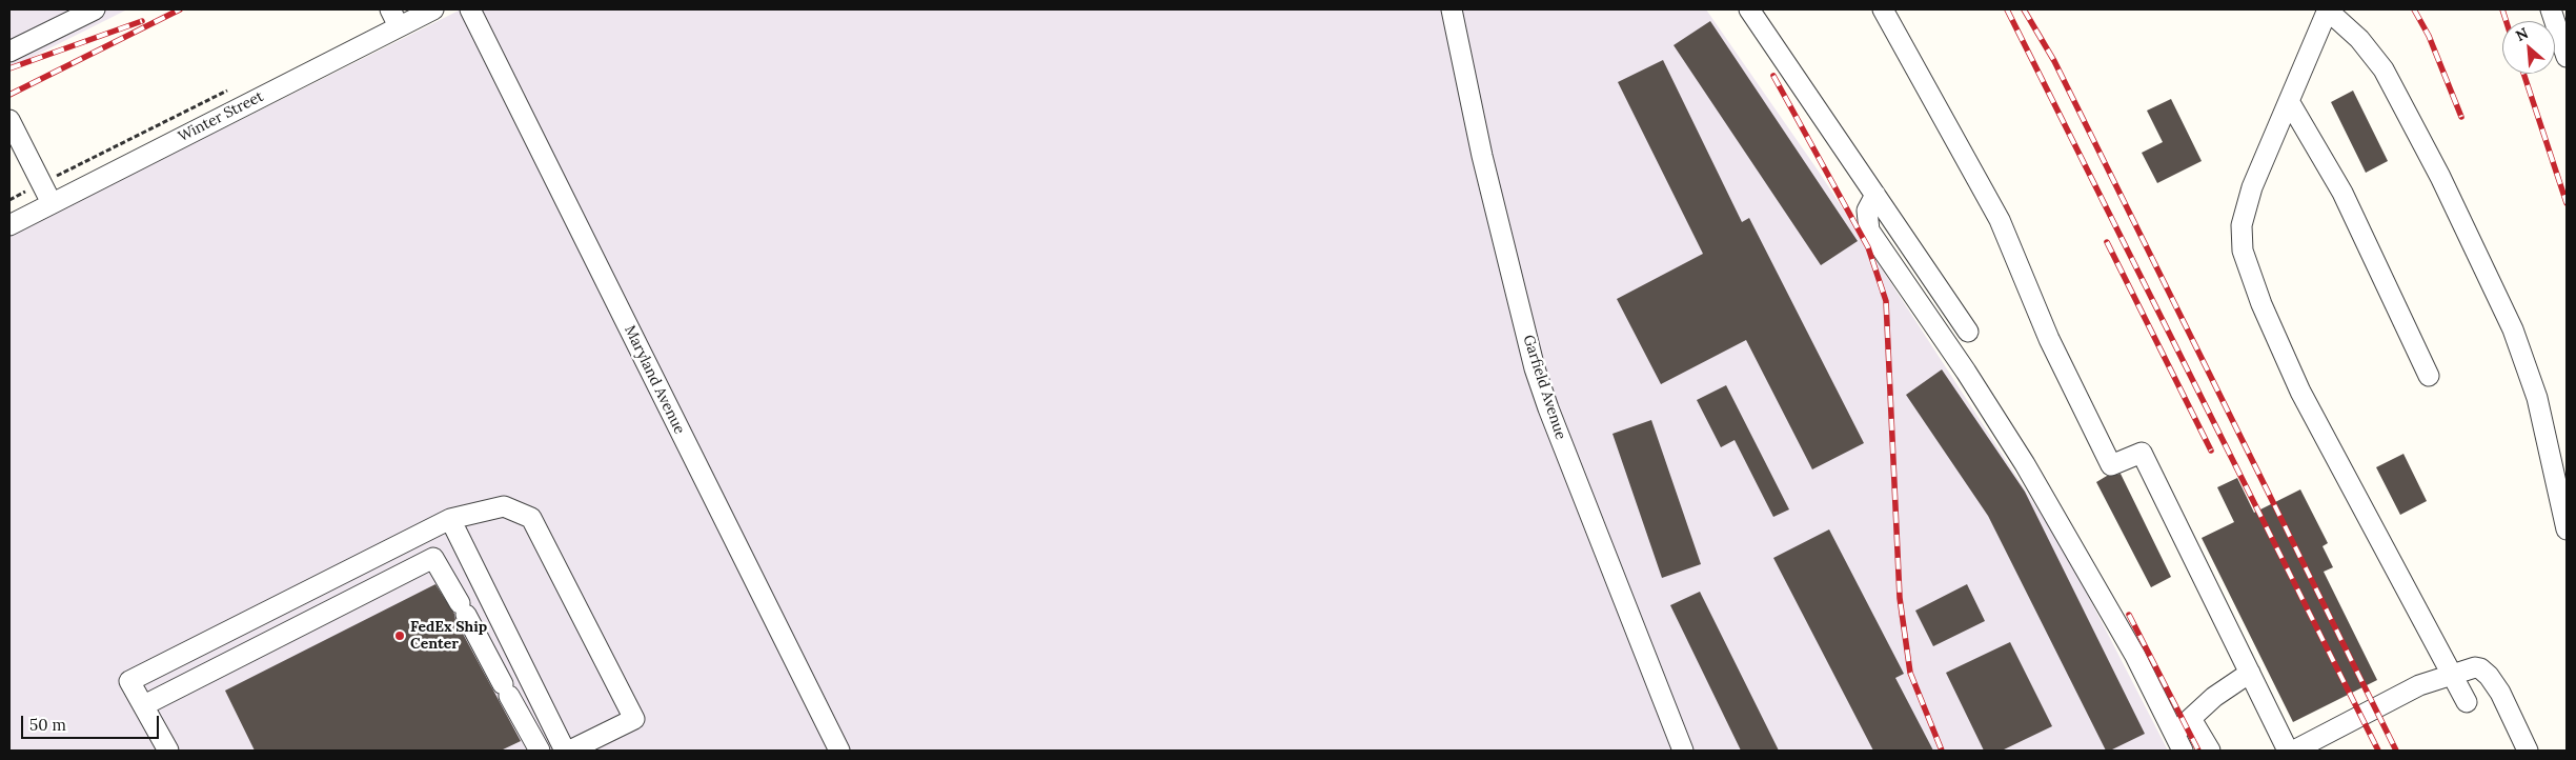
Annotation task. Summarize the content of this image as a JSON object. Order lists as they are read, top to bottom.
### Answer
{
  "streets": {
    "street": ["Winter Street", "Maryland Avenue", "Garfield Avenue"]
  },
  "places": ["FedEx Ship Center"],
  "scale_bar": "50 m",
  "north": "top left"
}
